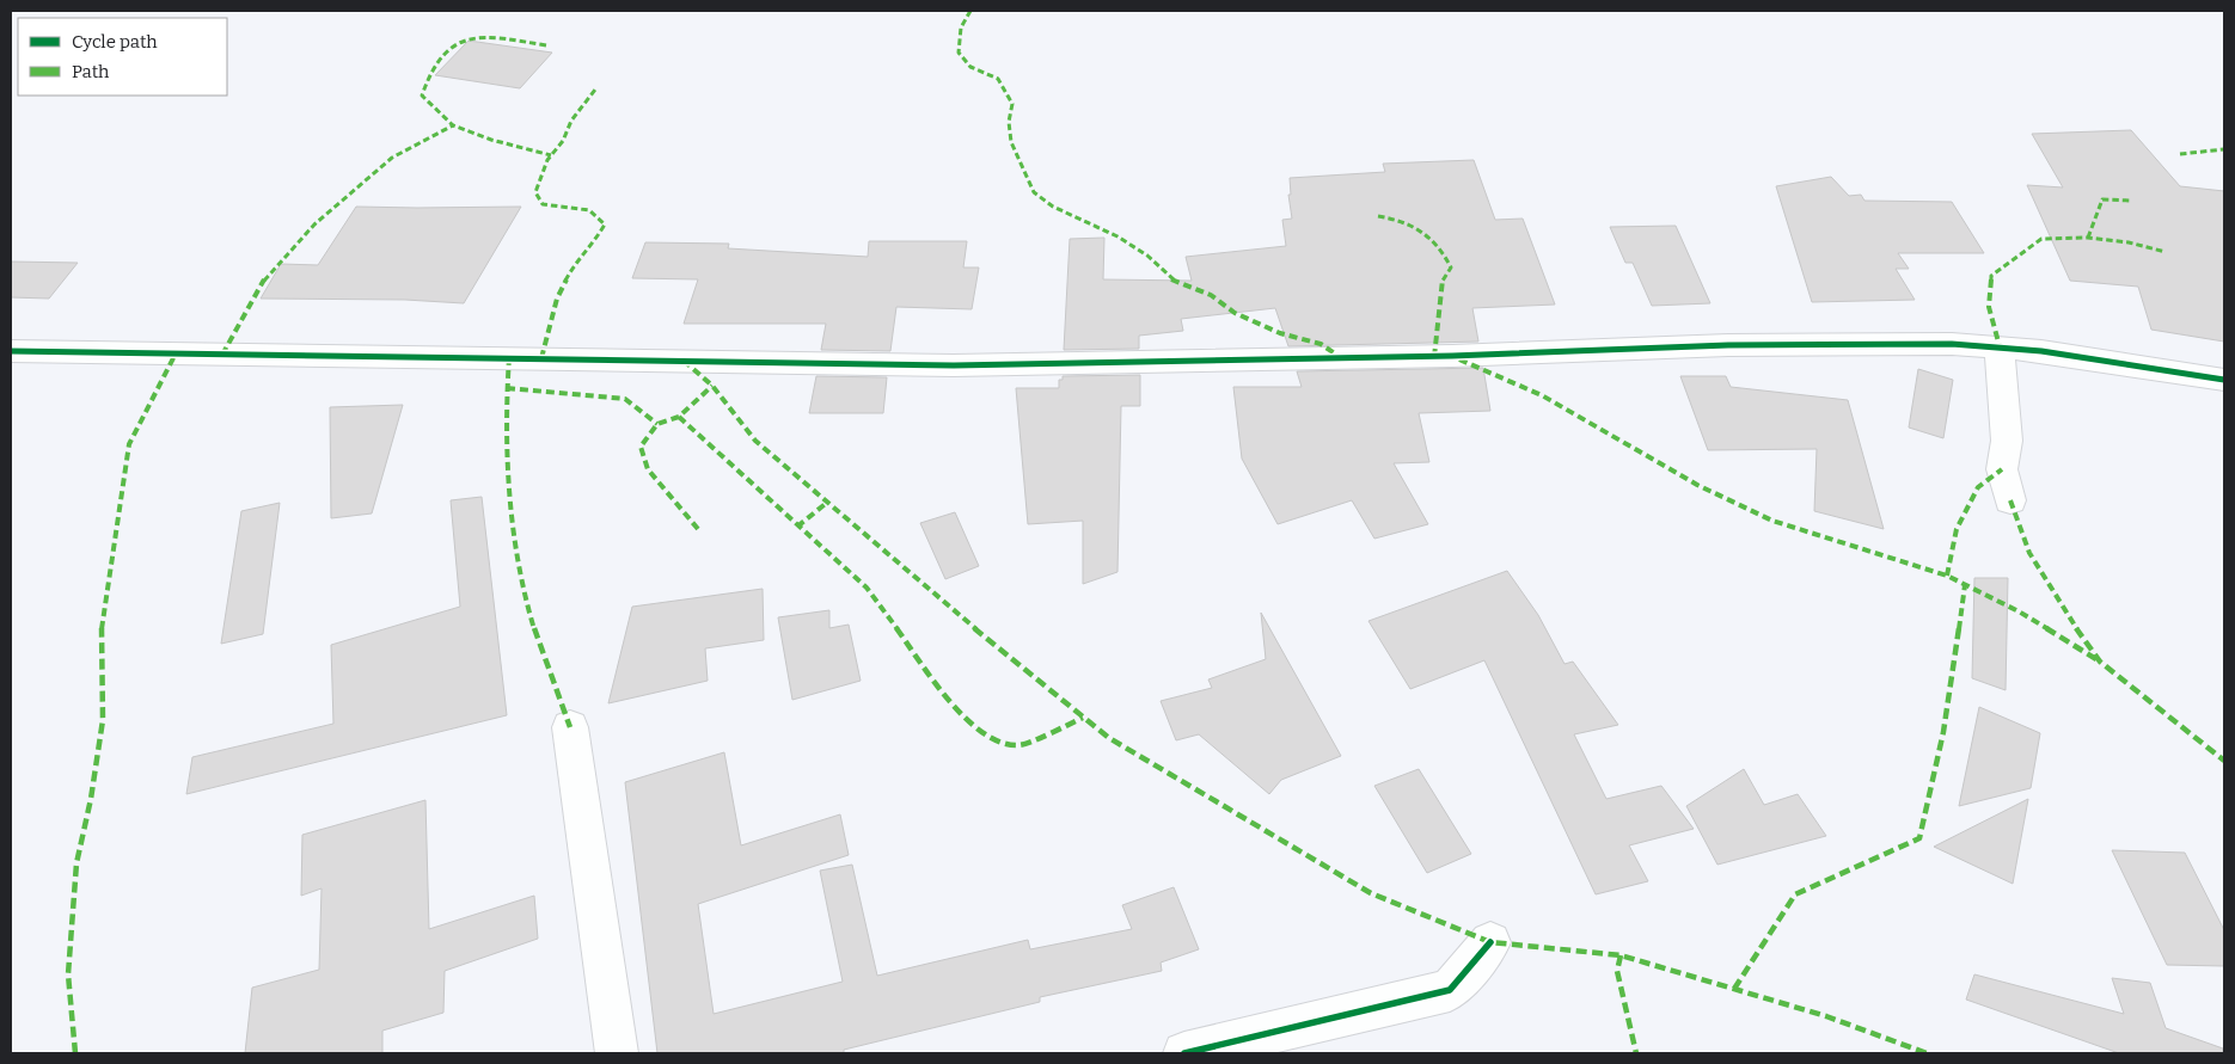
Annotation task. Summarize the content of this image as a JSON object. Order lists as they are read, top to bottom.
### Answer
{
  "legend": ["Cycle path", "Path"]
}
